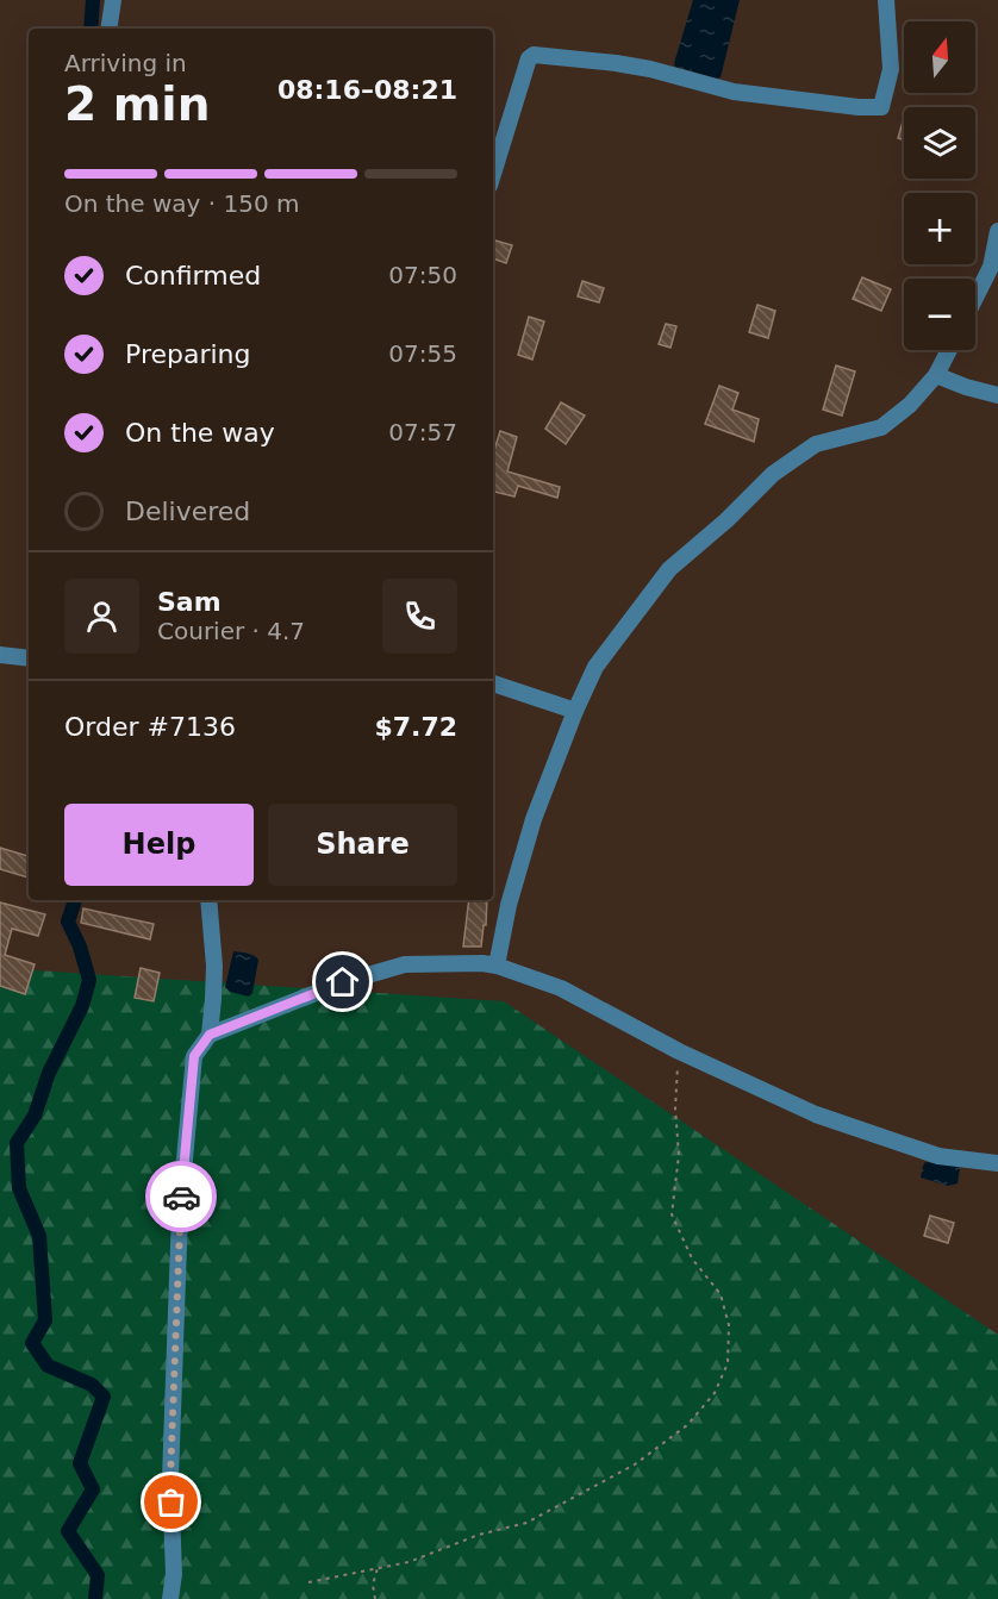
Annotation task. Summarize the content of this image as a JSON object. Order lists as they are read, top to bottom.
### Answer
{
  "north": "top",
  "page": {
    "map_buttons": ["+", "−"],
    "heading": ["2 min", "Arriving in", "08:16–08:21"],
    "panel": [
      "Sam",
      "Courier · 4.7",
      "Order #7136",
      "$7.72"
    ],
    "bar": "On the way · 150 m",
    "list": [
      ["Confirmed", "07:50"],
      ["Preparing", "07:55"],
      ["On the way", "07:57"],
      "Delivered"
    ],
    "buttons": ["Help", "Share"]
  }
}
